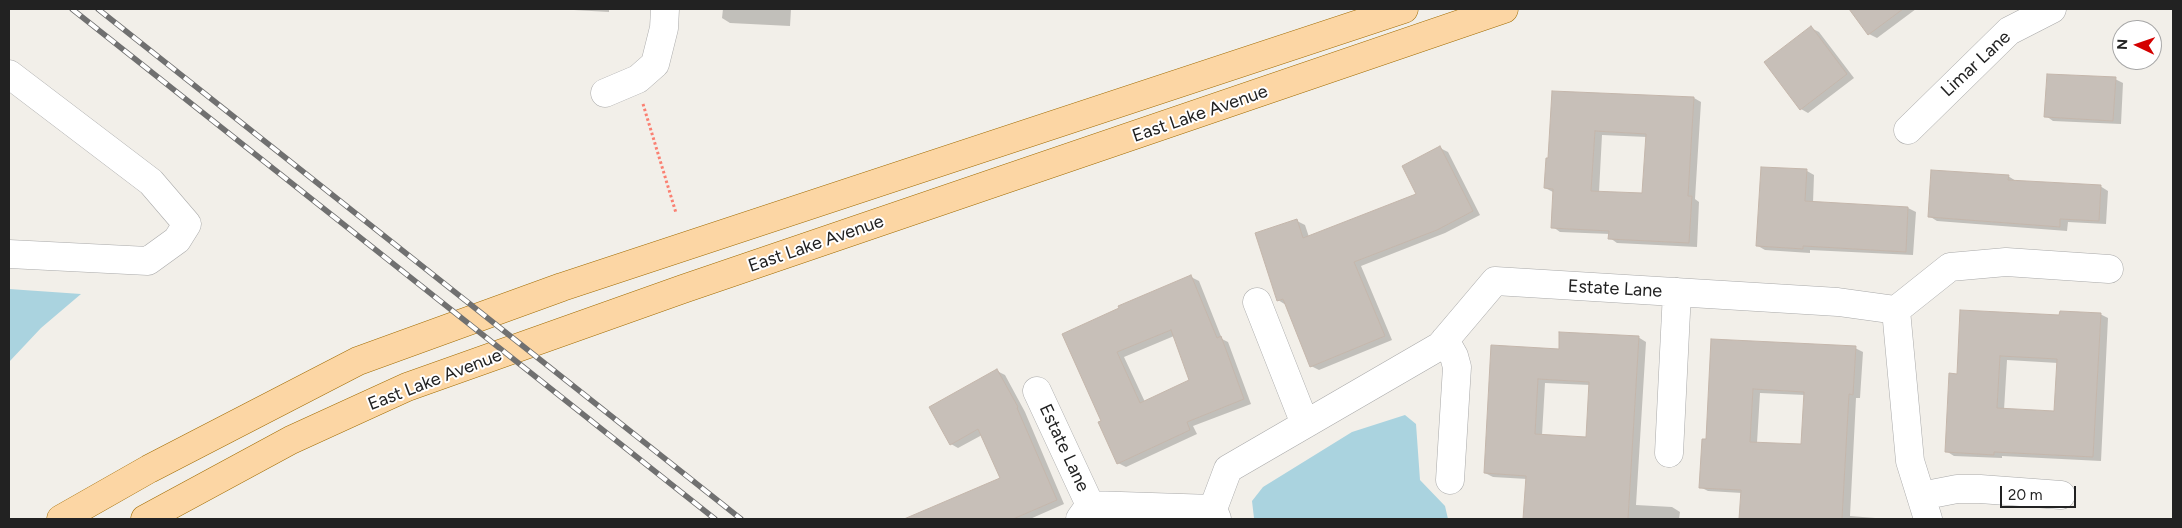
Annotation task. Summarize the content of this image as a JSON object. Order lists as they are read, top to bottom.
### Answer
{
  "streets": {
    "main road": ["East Lake Avenue"],
    "street": ["Limar Lane", "Estate Lane"]
  },
  "scale_bar": "20 m",
  "north": "left"
}
